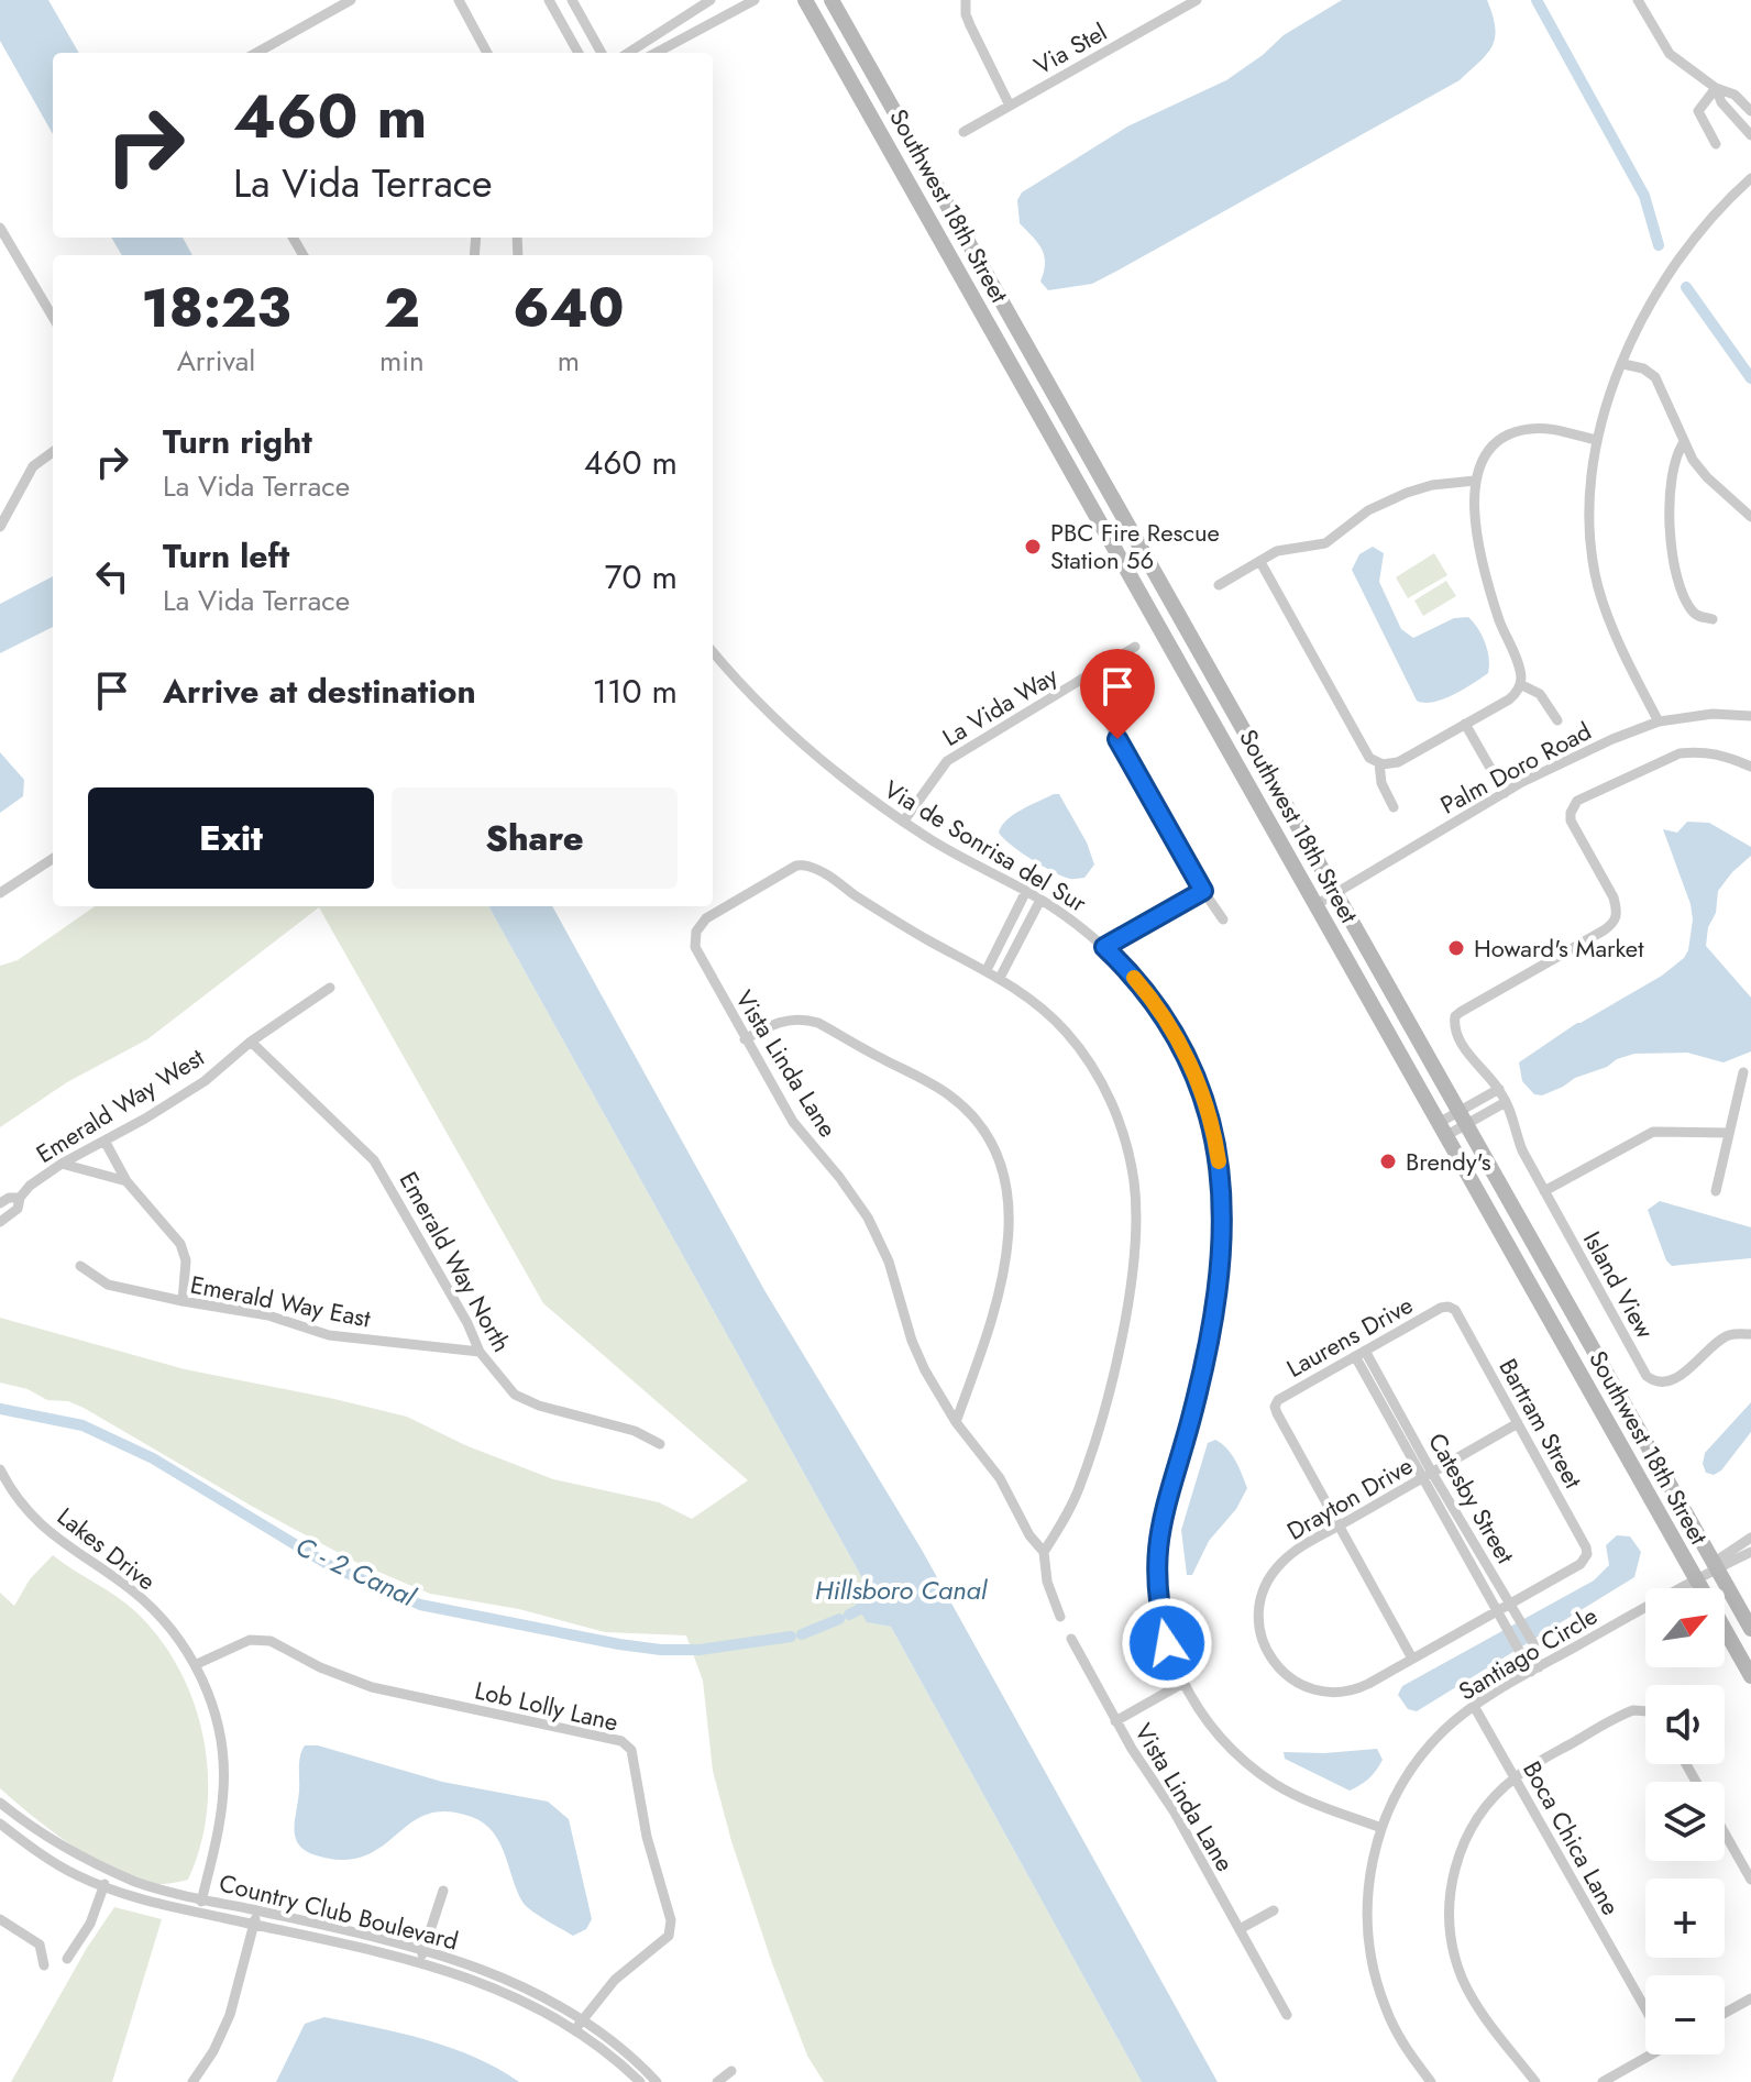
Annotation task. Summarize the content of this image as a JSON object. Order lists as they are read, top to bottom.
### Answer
{
  "streets": {
    "main road": ["Southwest 18th Street"],
    "street": [
      "Via Stel",
      "La Vida Way",
      "Palm Doro Road",
      "Via de Sonrisa del Sur",
      "Vista Linda Lane",
      "Emerald Way West",
      "Emerald Way North",
      "Island View",
      "Emerald Way East",
      "Laurens Drive",
      "Bartram Street",
      "Drayton Drive",
      "Catesby Street",
      "Lakes Drive",
      "Santiago Circle",
      "Lob Lolly Lane",
      "Boca Chica Lane",
      "Country Club Boulevard"
    ]
  },
  "crossings": [
    ["Southwest 18th Street", "Palm Doro Road"],
    ["Southwest 18th Street", "Santiago Circle"],
    ["La Vida Way", "Via de Sonrisa del Sur"],
    ["Via de Sonrisa del Sur", "Santiago Circle"],
    ["Emerald Way West", "Emerald Way North"],
    ["Emerald Way North", "Emerald Way East"],
    ["Laurens Drive", "Bartram Street"],
    ["Laurens Drive", "Drayton Drive"],
    ["Laurens Drive", "Catesby Street"],
    ["Bartram Street", "Drayton Drive"],
    ["Drayton Drive", "Catesby Street"],
    ["Catesby Street", "Santiago Circle"],
    ["Lakes Drive", "Lob Lolly Lane"],
    ["Lakes Drive", "Country Club Boulevard"],
    ["Santiago Circle", "Boca Chica Lane"],
    ["Lob Lolly Lane", "Country Club Boulevard"]
  ],
  "water": ["C - 2 Canal", "Hillsboro Canal"],
  "places": ["PBC Fire Rescue Station 56", "Howard's Market", "Brendy's"],
  "north": "top right",
  "page": {
    "turn": ["460 m", "La Vida Terrace"],
    "eta": [
      "18:23",
      "Arrival",
      "2",
      "min",
      "640",
      "m"
    ],
    "list": [
      {
        "name": "Turn right",
        "note": "La Vida Terrace",
        "value": "460 m"
      },
      {
        "name": "Turn left",
        "note": "La Vida Terrace",
        "value": "70 m"
      },
      {
        "name": "Arrive at destination",
        "value": "110 m"
      }
    ],
    "buttons": ["Exit", "Share"],
    "map_buttons": ["+", "−"]
  }
}
